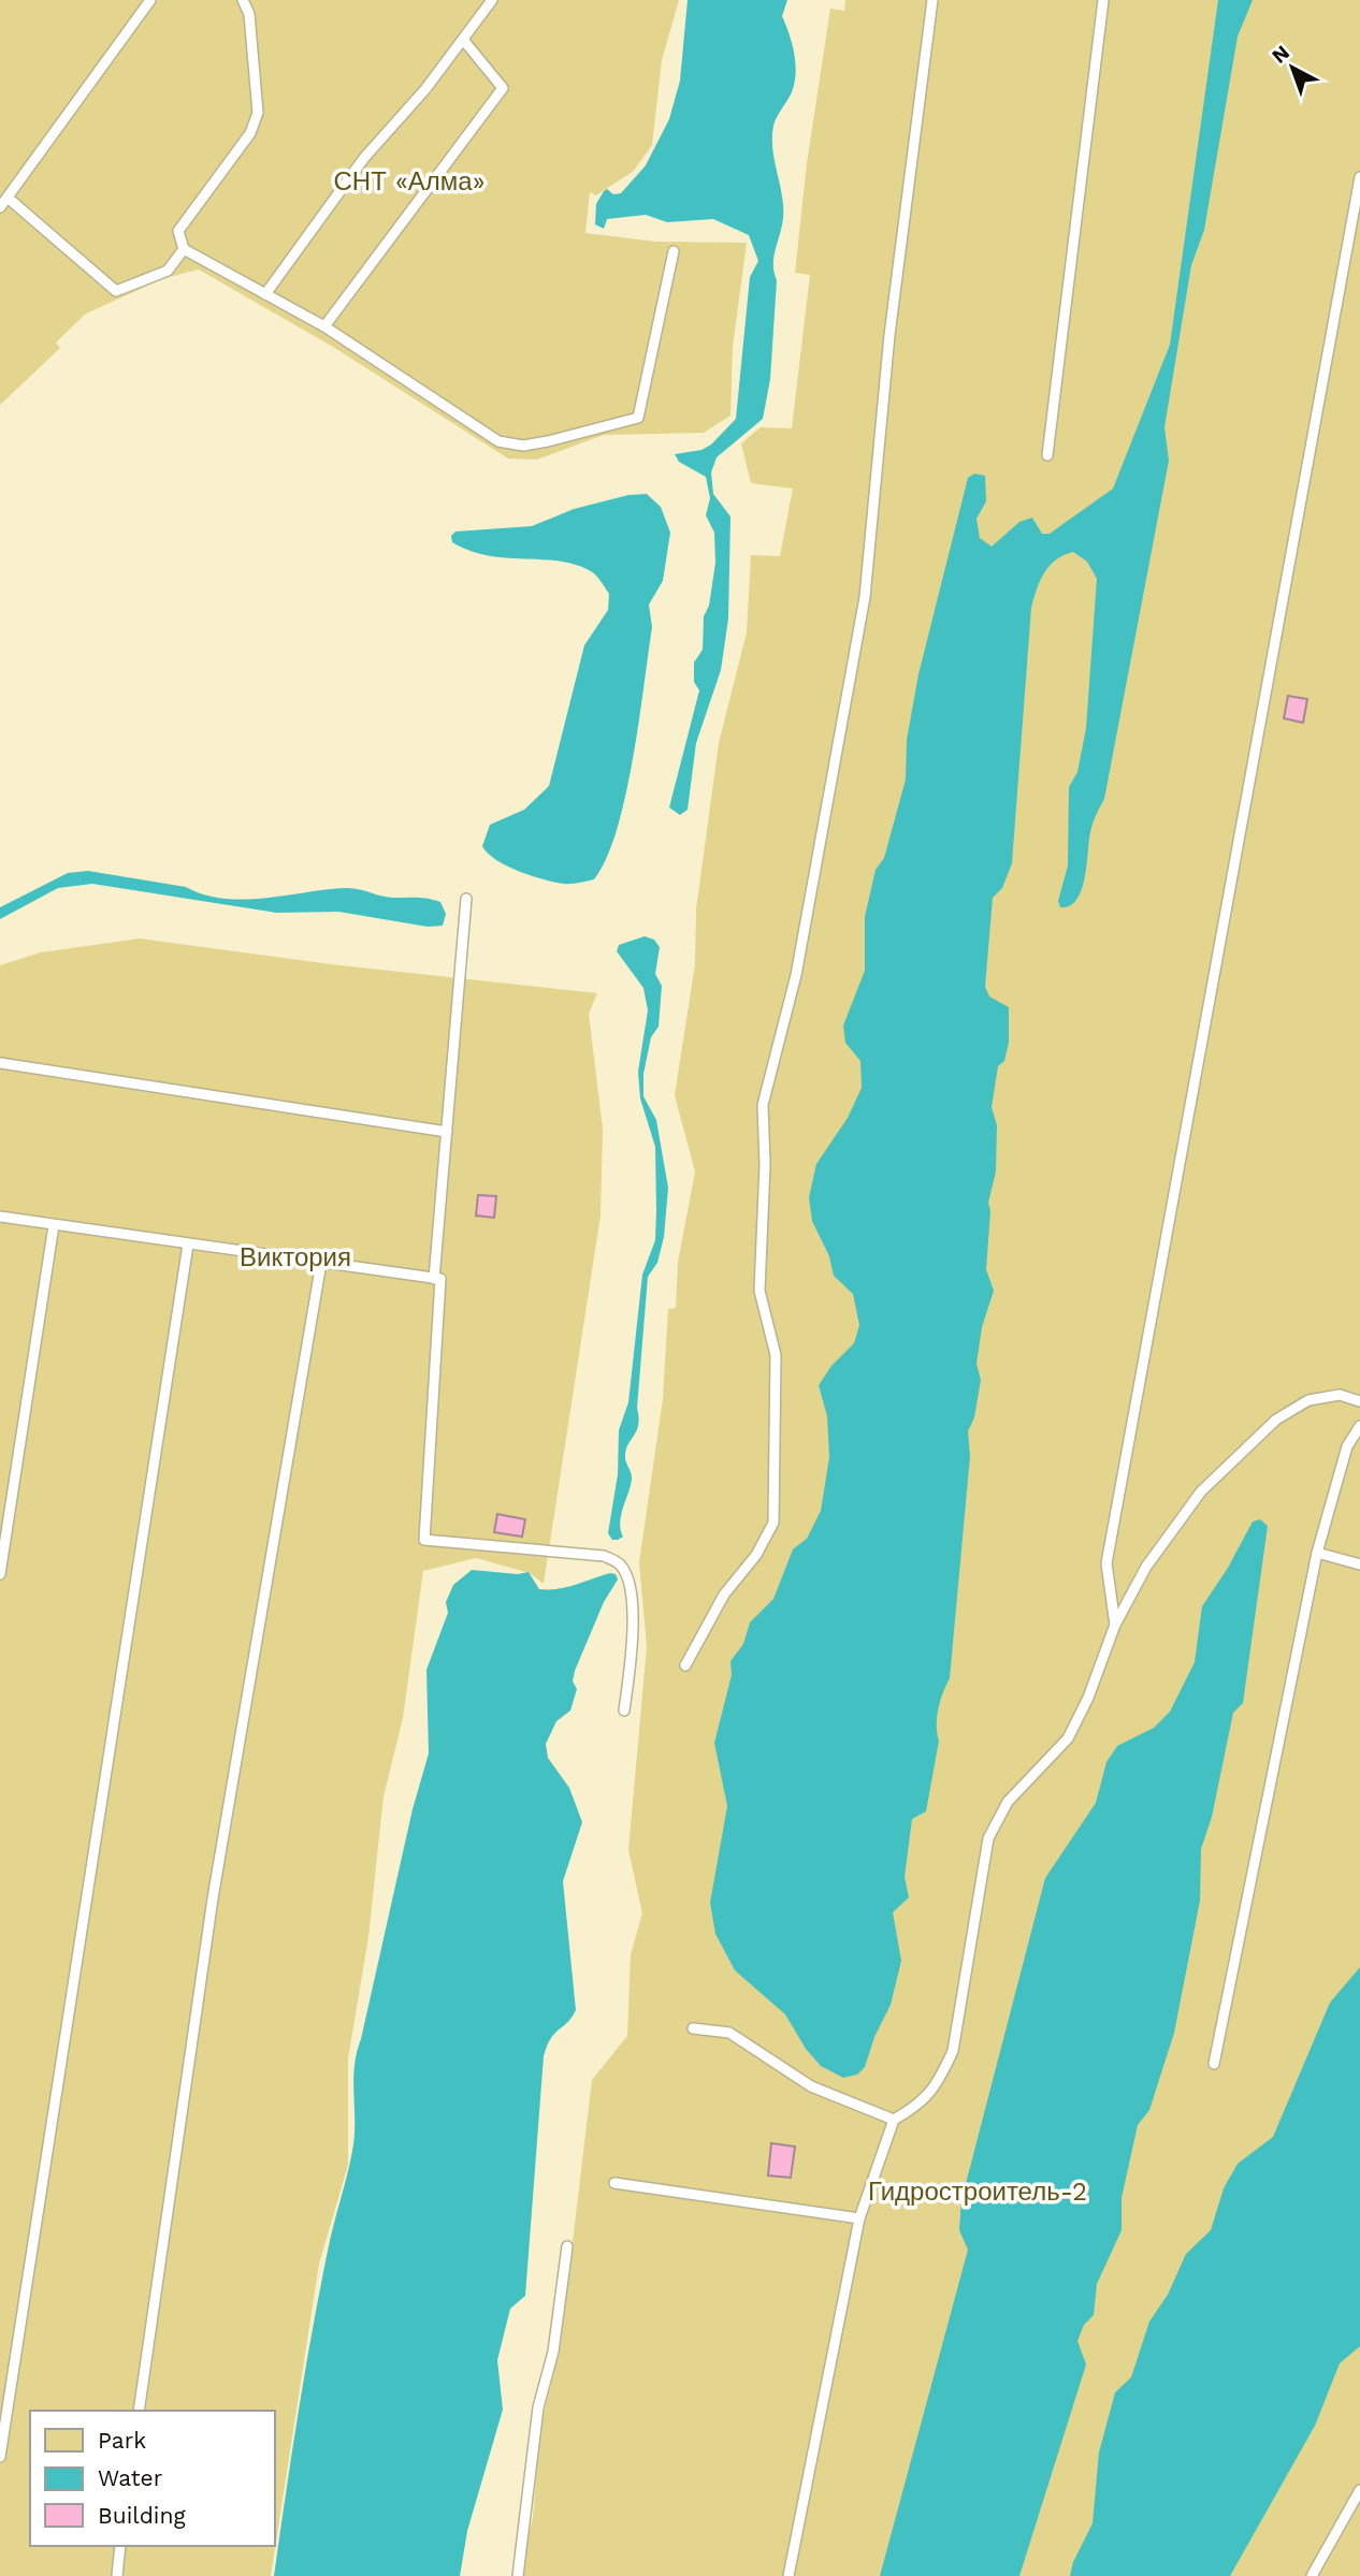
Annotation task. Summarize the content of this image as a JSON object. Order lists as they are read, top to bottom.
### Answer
{
  "parks": ["СНТ «Алма»", "Виктория", "Гидростроитель-2"],
  "legend": ["Park", "Water", "Building"],
  "north": "top left"
}
